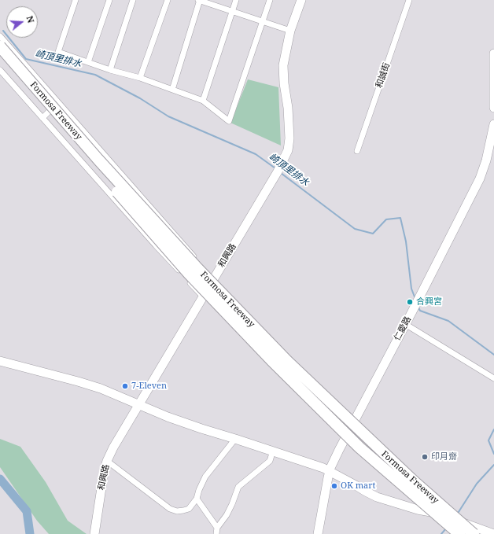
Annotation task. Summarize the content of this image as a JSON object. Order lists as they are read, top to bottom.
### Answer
{
  "streets": {
    "highway": ["Formosa Freeway"],
    "street": ["和誠街", "和興路", "仁愛路"]
  },
  "water": ["崎頂里排水"],
  "places": [
    "合興宮",
    "7-Eleven",
    "印月齋",
    "OK mart"
  ],
  "north": "right"
}
